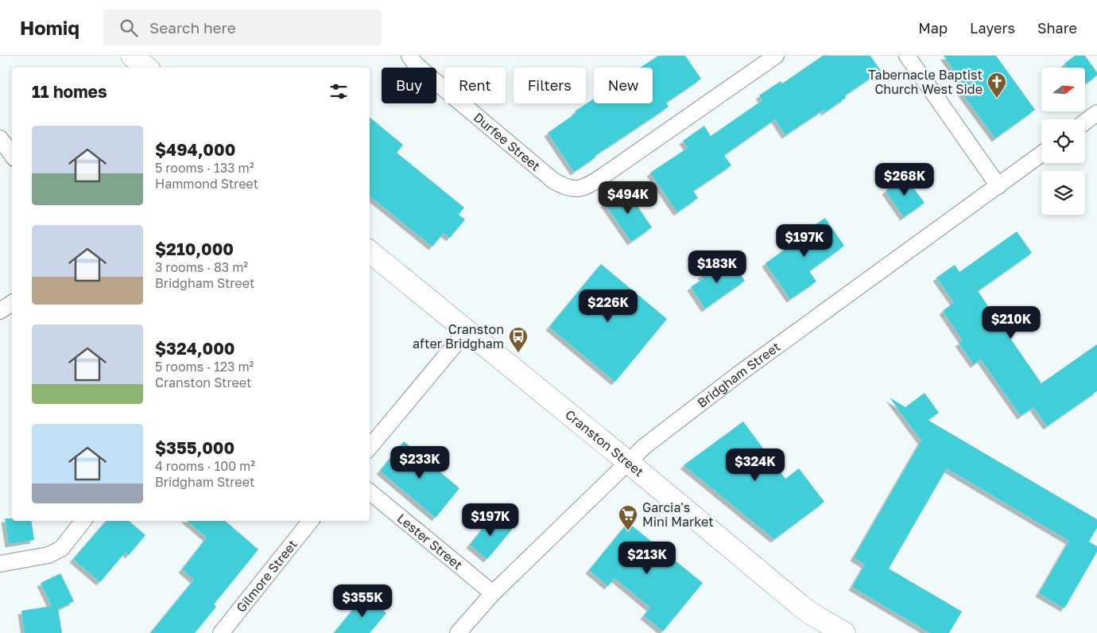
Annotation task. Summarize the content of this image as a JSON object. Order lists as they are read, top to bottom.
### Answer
{
  "streets": {
    "main road": ["Cranston Street"],
    "street": [
      "Durfee Street",
      "Bridgham Street",
      "Lester Street",
      "Gilmore Street"
    ]
  },
  "crossings": [
    ["Bridgham Street", "Cranston Street"],
    ["Bridgham Street", "Lester Street"]
  ],
  "places": {
    "church": ["Tabernacle Baptist Church West Side"],
    "bus stop": ["Cranston after Bridgham"],
    "supermarket": ["Garcia's Mini Market"]
  },
  "north": "right",
  "page": {
    "header": "Homiq",
    "search": "Search here",
    "nav": ["Map", "Layers", "Share"],
    "chip": [
      "Buy",
      "Rent",
      "Filters",
      "New"
    ],
    "heading": "11 homes",
    "list": [
      {
        "name": "$494,000",
        "note": "5 rooms · 133 m² · Hammond Street"
      },
      {
        "name": "$210,000",
        "note": "3 rooms · 83 m² · Bridgham Street"
      },
      {
        "name": "$324,000",
        "note": "5 rooms · 123 m² · Cranston Street"
      },
      {
        "name": "$355,000",
        "note": "4 rooms · 100 m² · Bridgham Street"
      }
    ],
    "price": [
      "$268K",
      "$494K",
      "$197K",
      "$183K",
      "$226K",
      "$210K",
      "$233K",
      "$324K",
      "$197K",
      "$213K",
      "$355K"
    ]
  }
}
